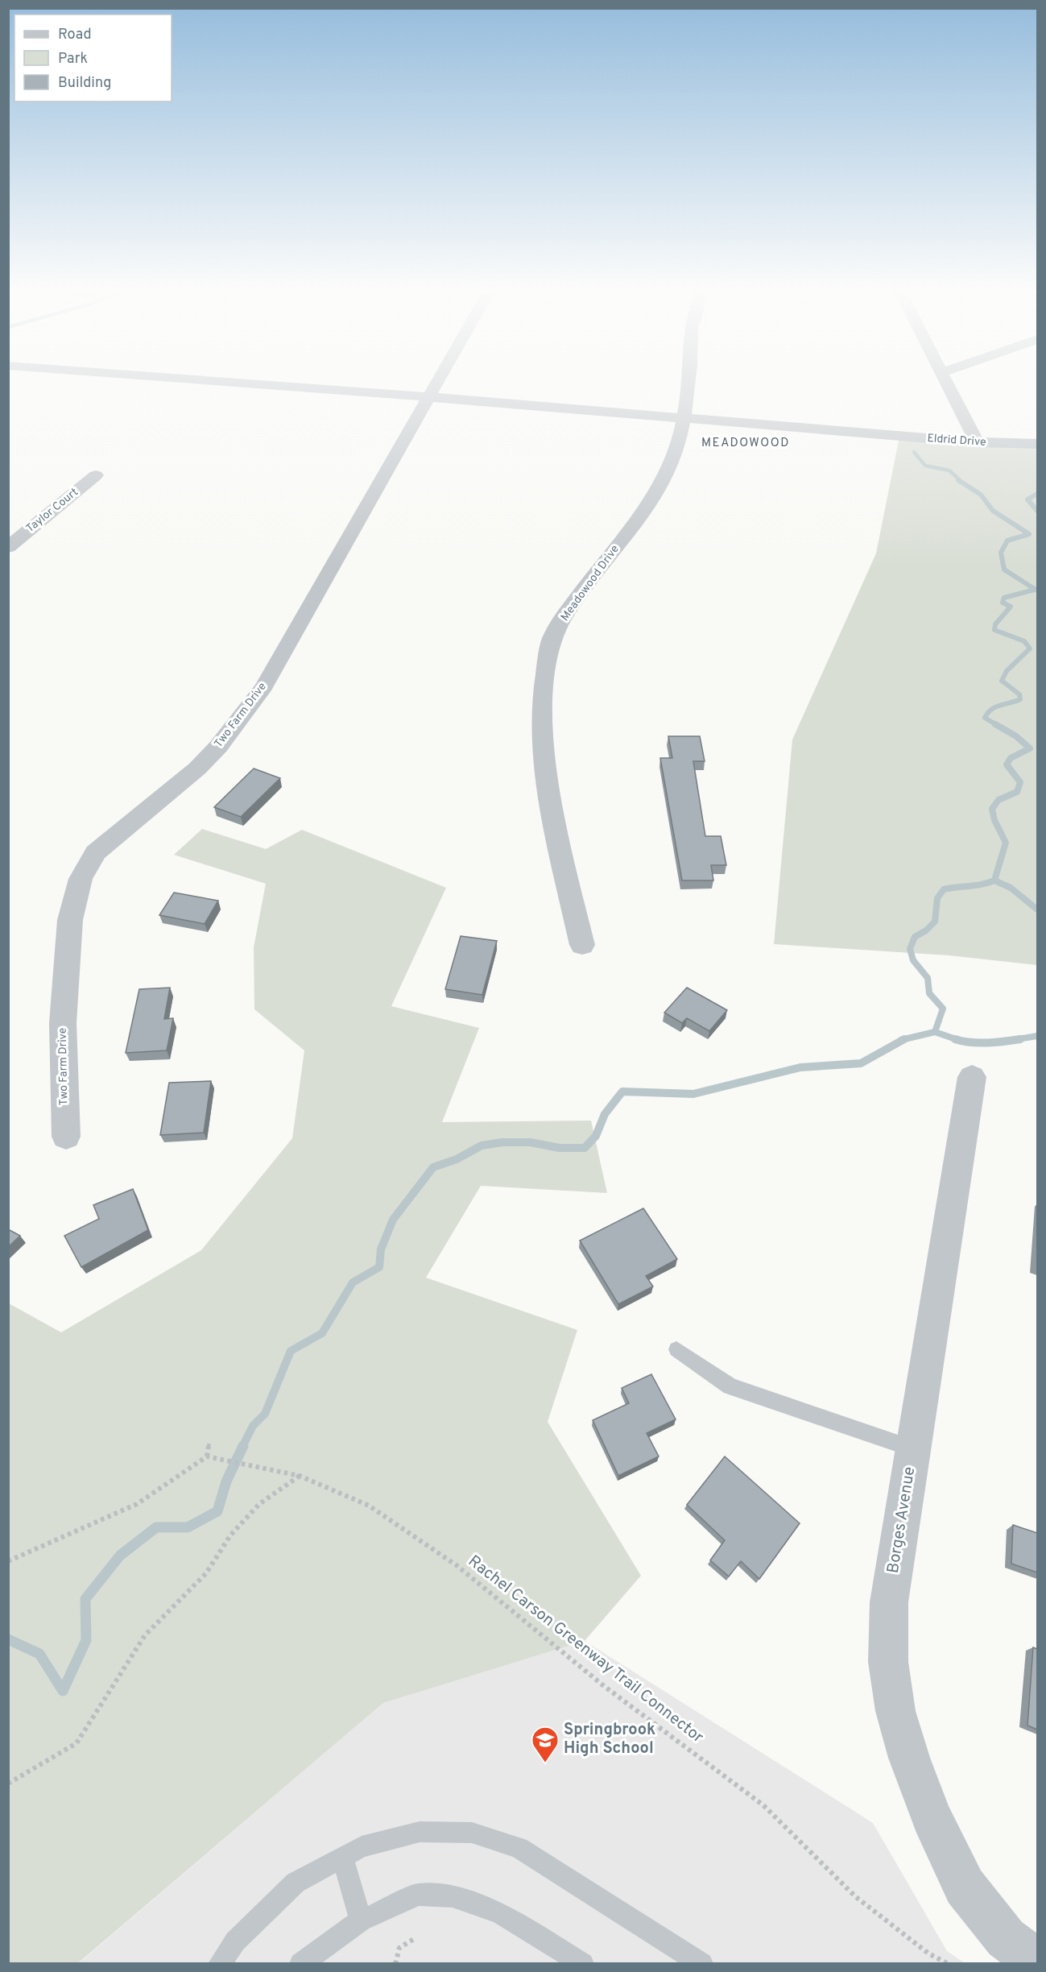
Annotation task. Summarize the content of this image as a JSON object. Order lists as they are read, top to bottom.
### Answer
{
  "streets": {
    "street": [
      "Eldrid Drive",
      "Taylor Court",
      "Meadowood Drive",
      "Two Farm Drive",
      "Borges Avenue"
    ],
    "path": ["Rachel Carson Greenway Trail Connector"]
  },
  "crossings": [
    ["Eldrid Drive", "Meadowood Drive"],
    ["Eldrid Drive", "Two Farm Drive"]
  ],
  "districts": ["MEADOWOOD"],
  "places": {
    "school or university": ["Springbrook High School"]
  },
  "legend": ["Road", "Park", "Building"]
}
